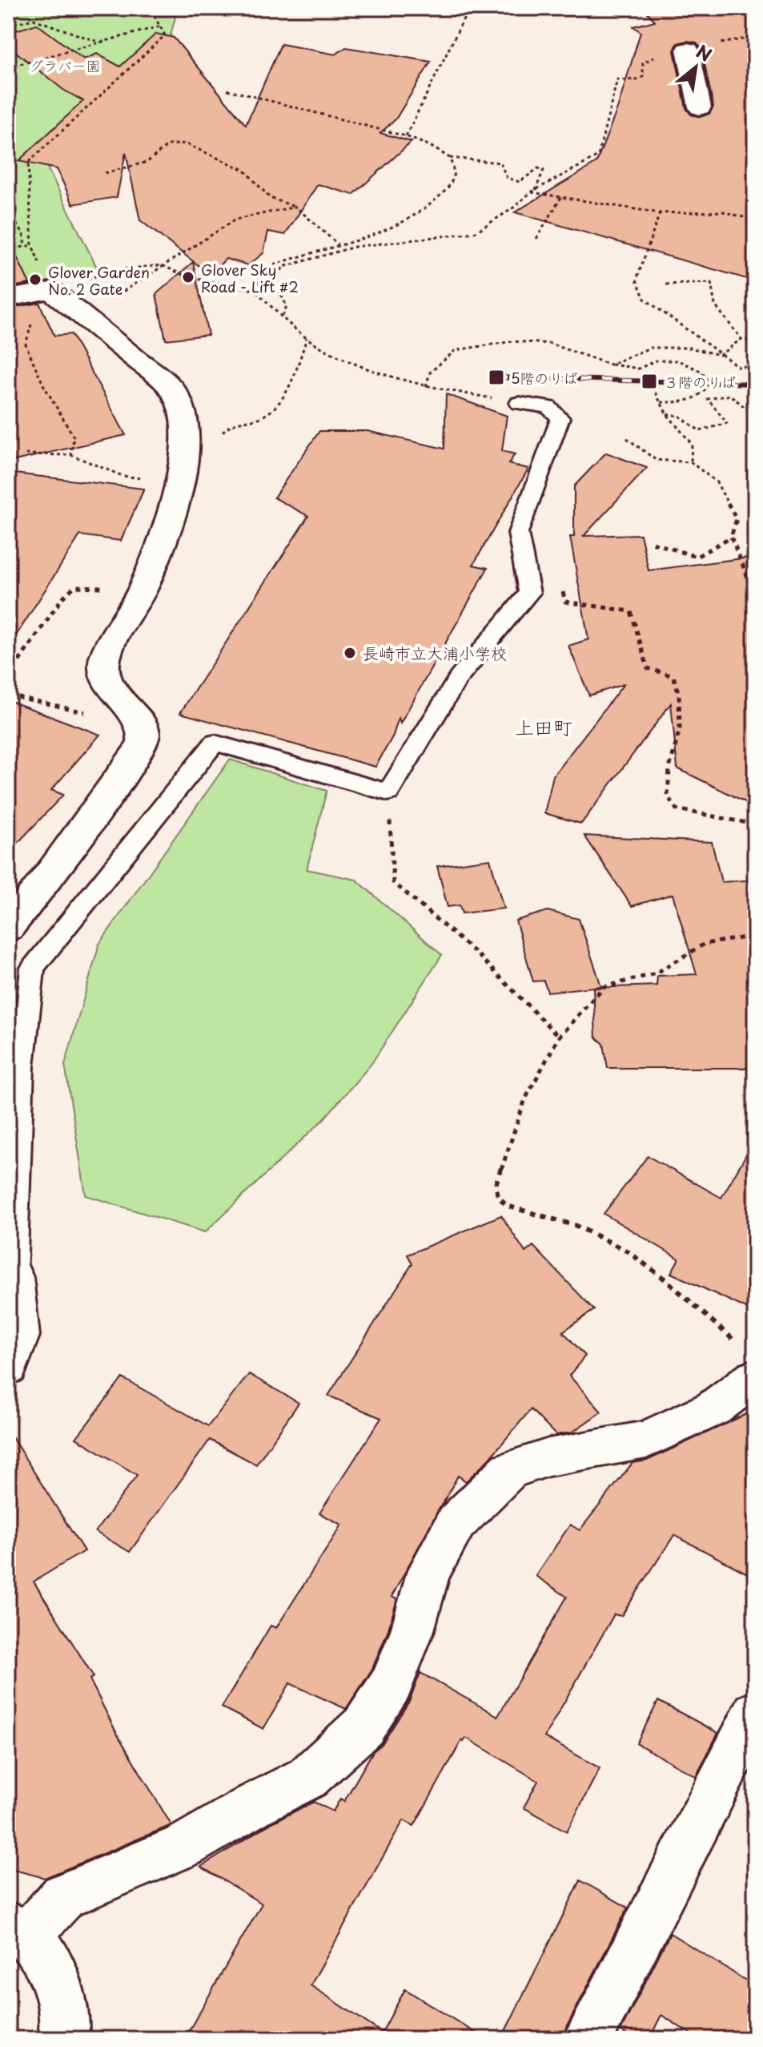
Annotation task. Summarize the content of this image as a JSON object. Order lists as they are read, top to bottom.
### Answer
{
  "districts": ["上田町"],
  "parks": ["グラバー園"],
  "places": {
    "other": ["Glover Sky Road - Lift #2", "Glover Garden No. 2 Gate", "長崎市立大浦小学校"],
    "transit": ["5階のりば", "３階のりば"]
  },
  "north": "top right"
}
